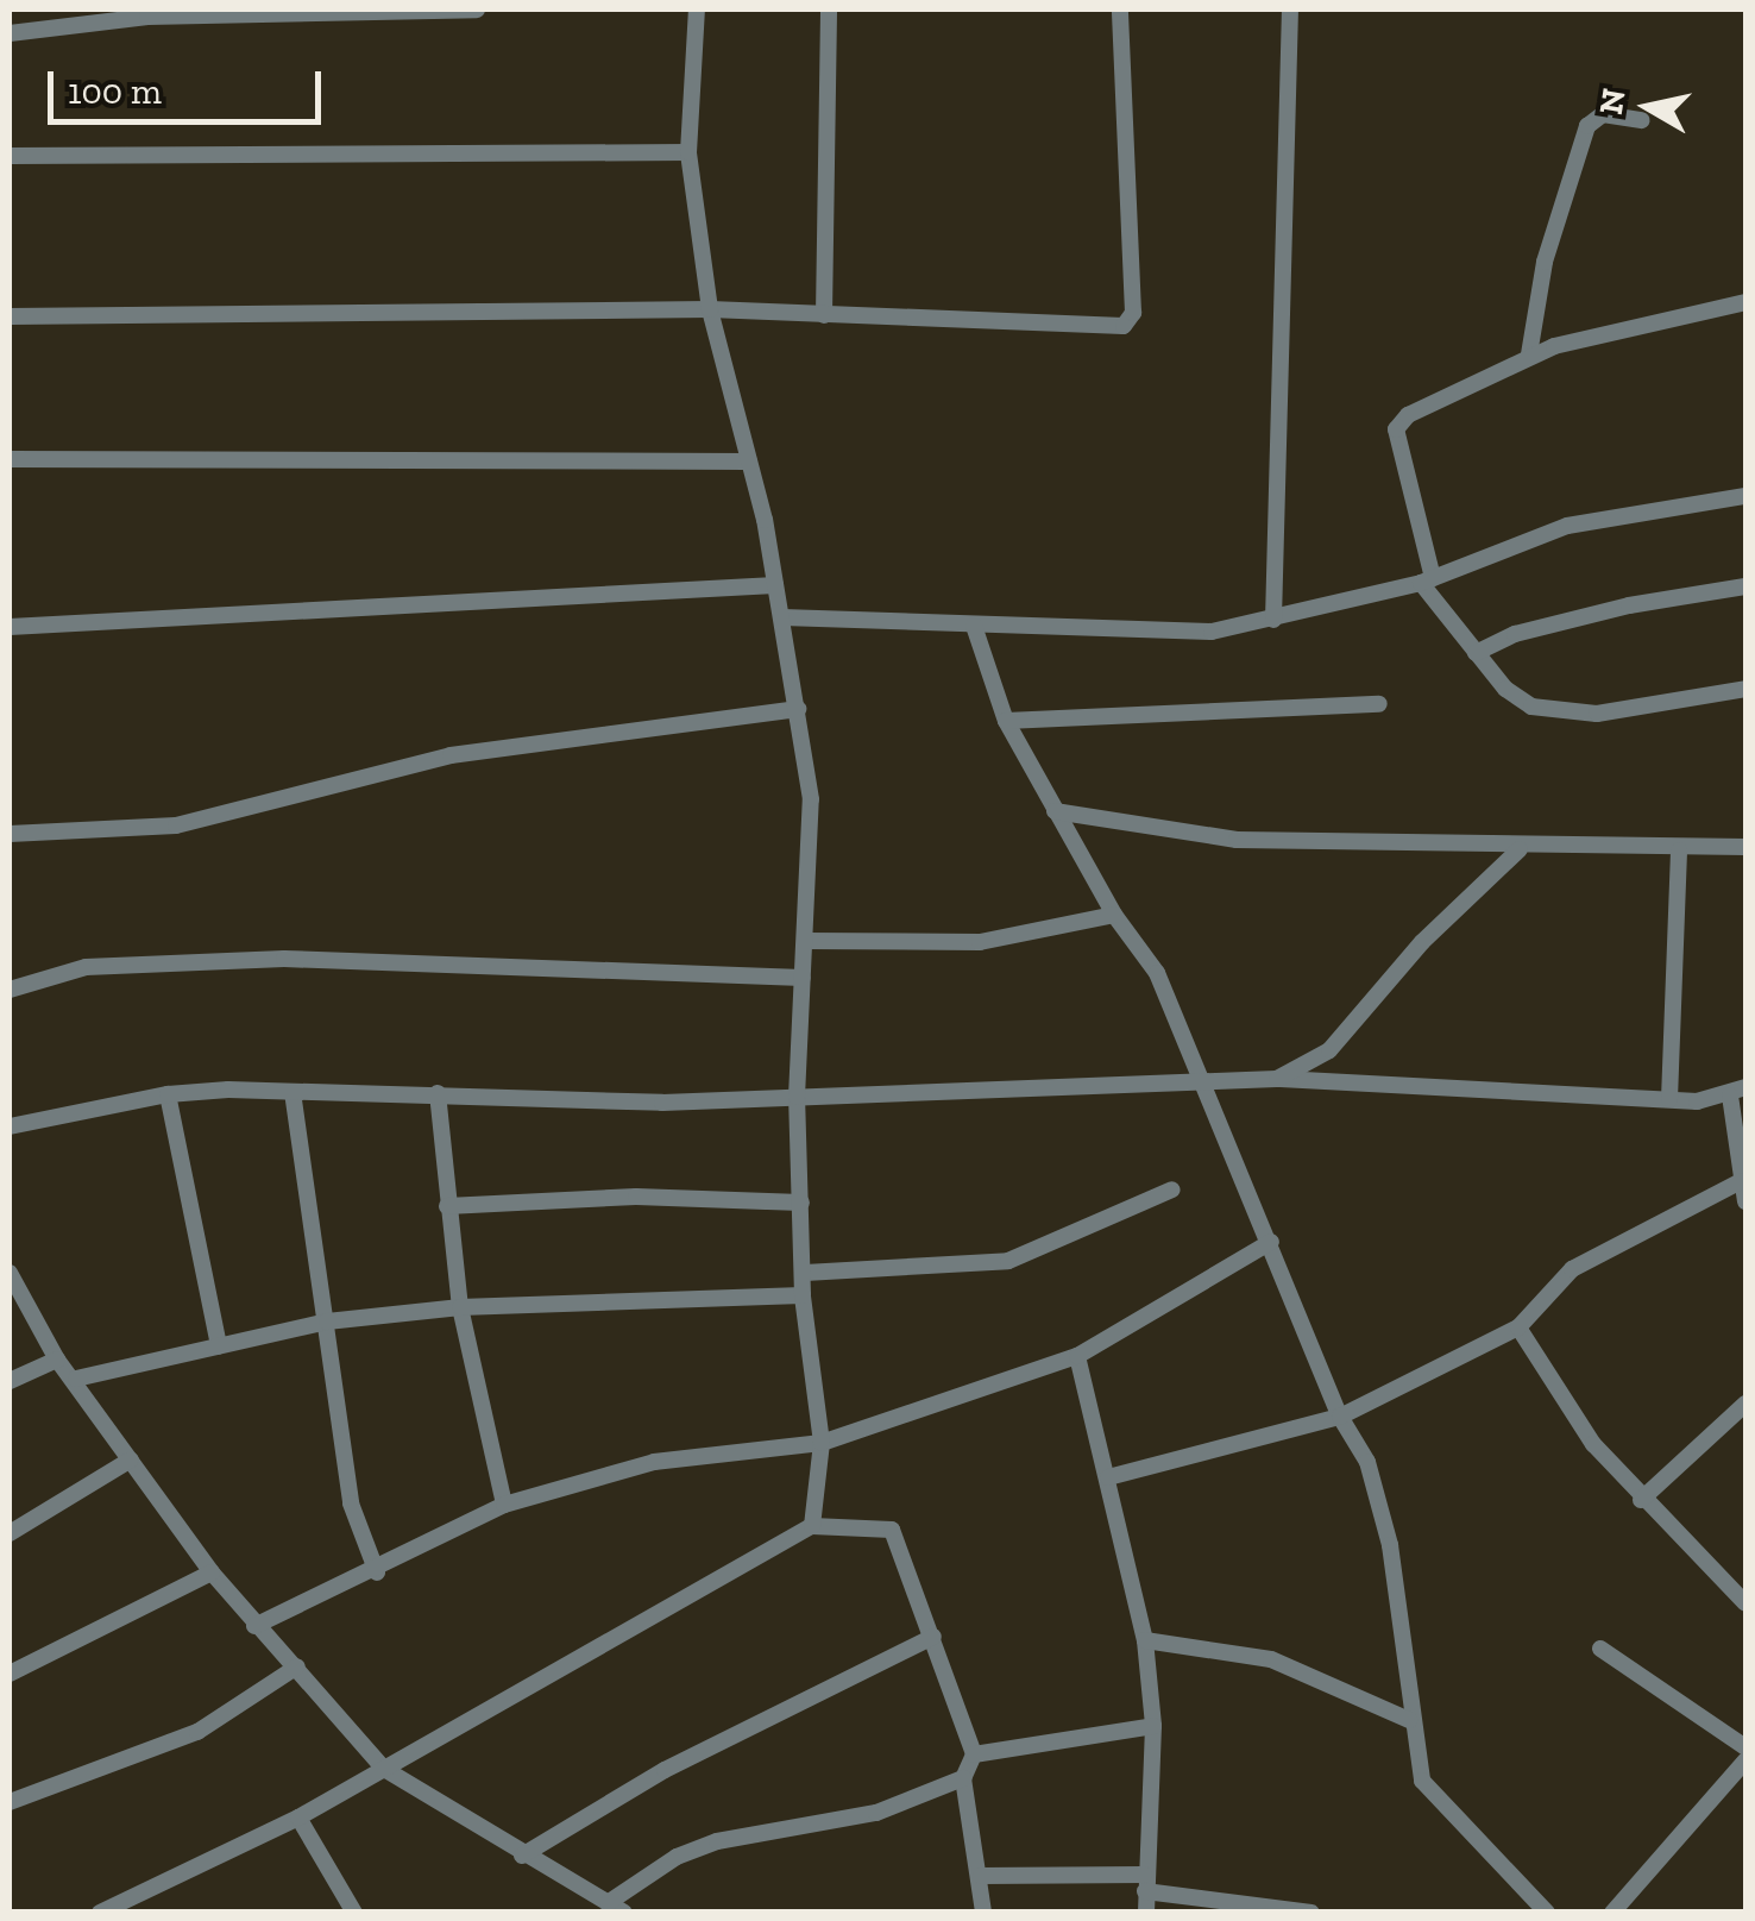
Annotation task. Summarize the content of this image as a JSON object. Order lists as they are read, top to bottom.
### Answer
{
  "scale_bar": "100 m",
  "north": "left"
}
